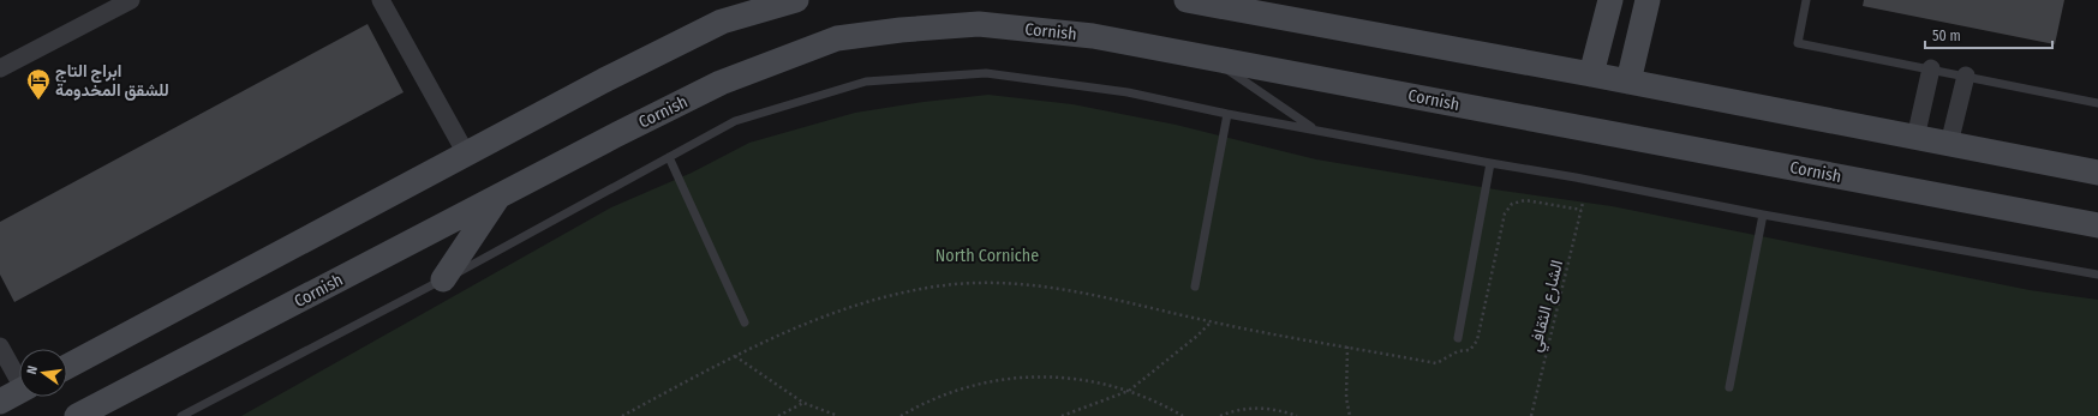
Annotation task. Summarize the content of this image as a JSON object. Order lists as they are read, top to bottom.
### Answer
{
  "streets": {
    "main road": ["Cornish"],
    "path": ["الشارع الثقافي"]
  },
  "parks": ["North Corniche"],
  "places": {
    "hotel": ["ابراج التاج للشقق المخدومة"]
  },
  "scale_bar": "50 m",
  "north": "left"
}
